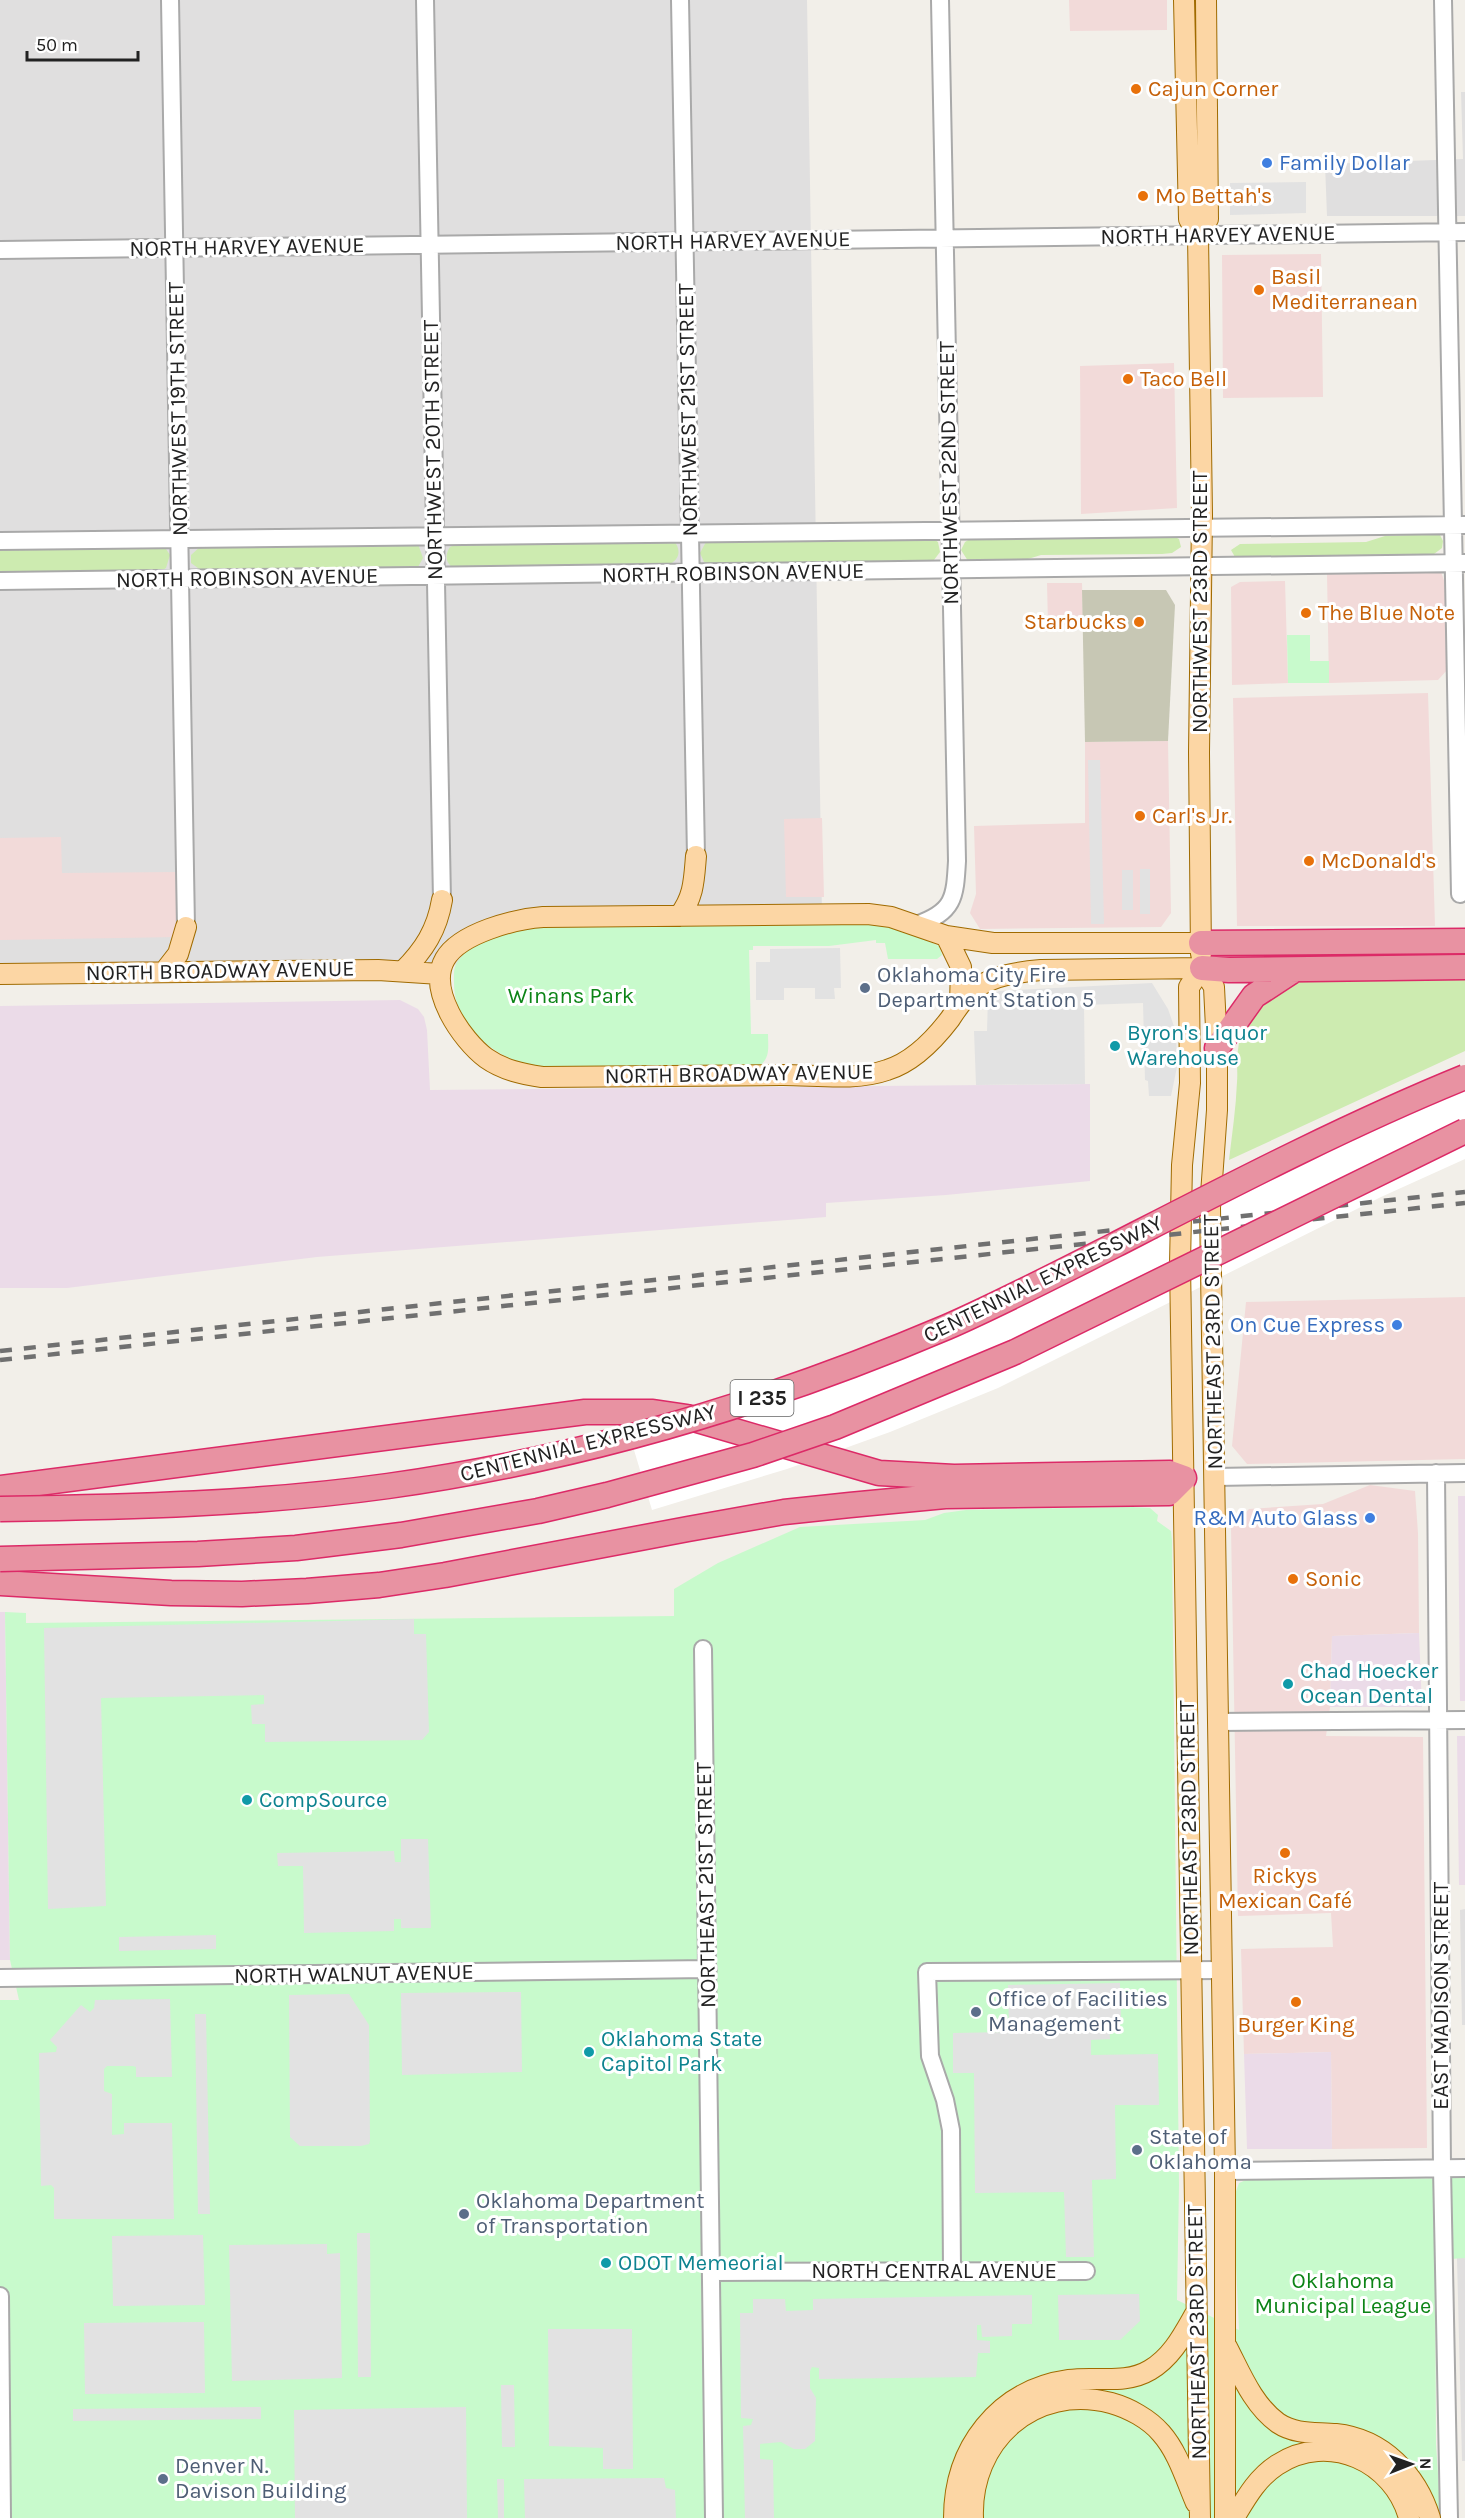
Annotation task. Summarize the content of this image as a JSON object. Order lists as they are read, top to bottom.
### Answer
{
  "streets": {
    "highway": ["CENTENNIAL EXPRESSWAY", "I 235"],
    "main road": ["NORTHWEST 23RD STREET", "NORTH BROADWAY AVENUE", "NORTHEAST 23RD STREET"],
    "street": [
      "NORTH HARVEY AVENUE",
      "NORTHWEST 19TH STREET",
      "NORTHWEST 21ST STREET",
      "NORTHWEST 20TH STREET",
      "NORTHWEST 22ND STREET",
      "NORTH ROBINSON AVENUE",
      "NORTHEAST 21ST STREET",
      "NORTH WALNUT AVENUE",
      "EAST MADISON STREET",
      "NORTH CENTRAL AVENUE"
    ]
  },
  "crossings": [
    ["NORTH HARVEY AVENUE", "NORTHWEST 19TH STREET"],
    ["NORTH HARVEY AVENUE", "NORTHWEST 21ST STREET"],
    ["NORTH HARVEY AVENUE", "NORTHWEST 20TH STREET"],
    ["NORTH HARVEY AVENUE", "NORTHWEST 22ND STREET"],
    ["NORTH HARVEY AVENUE", "NORTHWEST 23RD STREET"],
    ["NORTHWEST 19TH STREET", "NORTH ROBINSON AVENUE"],
    ["NORTHWEST 21ST STREET", "NORTH ROBINSON AVENUE"],
    ["NORTHWEST 20TH STREET", "NORTH ROBINSON AVENUE"],
    ["NORTHWEST 22ND STREET", "NORTH ROBINSON AVENUE"],
    ["NORTH ROBINSON AVENUE", "NORTHWEST 23RD STREET"],
    ["NORTHWEST 23RD STREET", "NORTH BROADWAY AVENUE"],
    ["NORTHWEST 23RD STREET", "NORTHEAST 23RD STREET"],
    ["NORTH BROADWAY AVENUE", "NORTHEAST 23RD STREET"],
    ["NORTHEAST 21ST STREET", "NORTH WALNUT AVENUE"],
    ["NORTHEAST 21ST STREET", "NORTH CENTRAL AVENUE"]
  ],
  "parks": ["Winans Park", "Oklahoma Municipal League"],
  "places": [
    "Cajun Corner",
    "Family Dollar",
    "Mo Bettah's",
    "Basil Mediterranean",
    "Taco Bell",
    "The Blue Note",
    "Starbucks",
    "Carl's Jr.",
    "McDonald's",
    "Oklahoma City Fire Department Station 5",
    "Byron's Liquor Warehouse",
    "On Cue Express",
    "R&M Auto Glass",
    "Sonic",
    "Chad Hoecker Ocean Dental",
    "CompSource",
    "Rickys Mexican Café",
    "Burger King",
    "Office of Facilities Management",
    "Oklahoma State Capitol Park",
    "State of Oklahoma",
    "Oklahoma Department of Transportation",
    "ODOT Memeorial",
    "Denver N. Davison Building"
  ],
  "scale_bar": "50 m",
  "north": "right"
}
